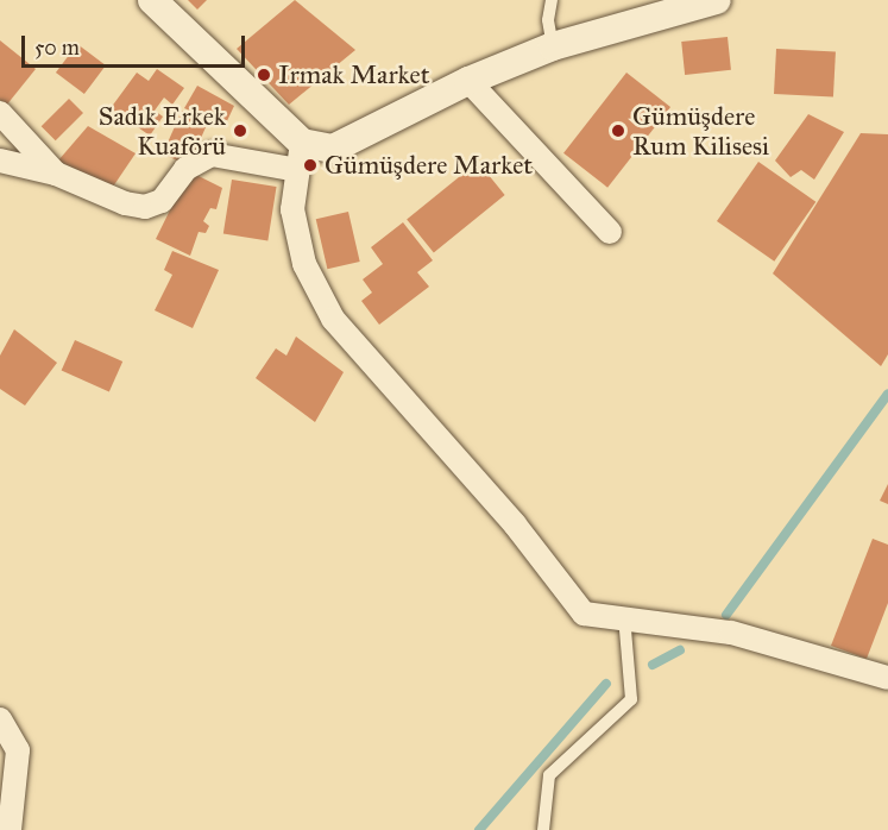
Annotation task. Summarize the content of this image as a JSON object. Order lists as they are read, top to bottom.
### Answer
{
  "places": [
    "Irmak Market",
    "Sadık Erkek Kuaförü",
    "Gümüşdere Rum Kilisesi",
    "Gümüşdere Market"
  ],
  "scale_bar": "50 m"
}
